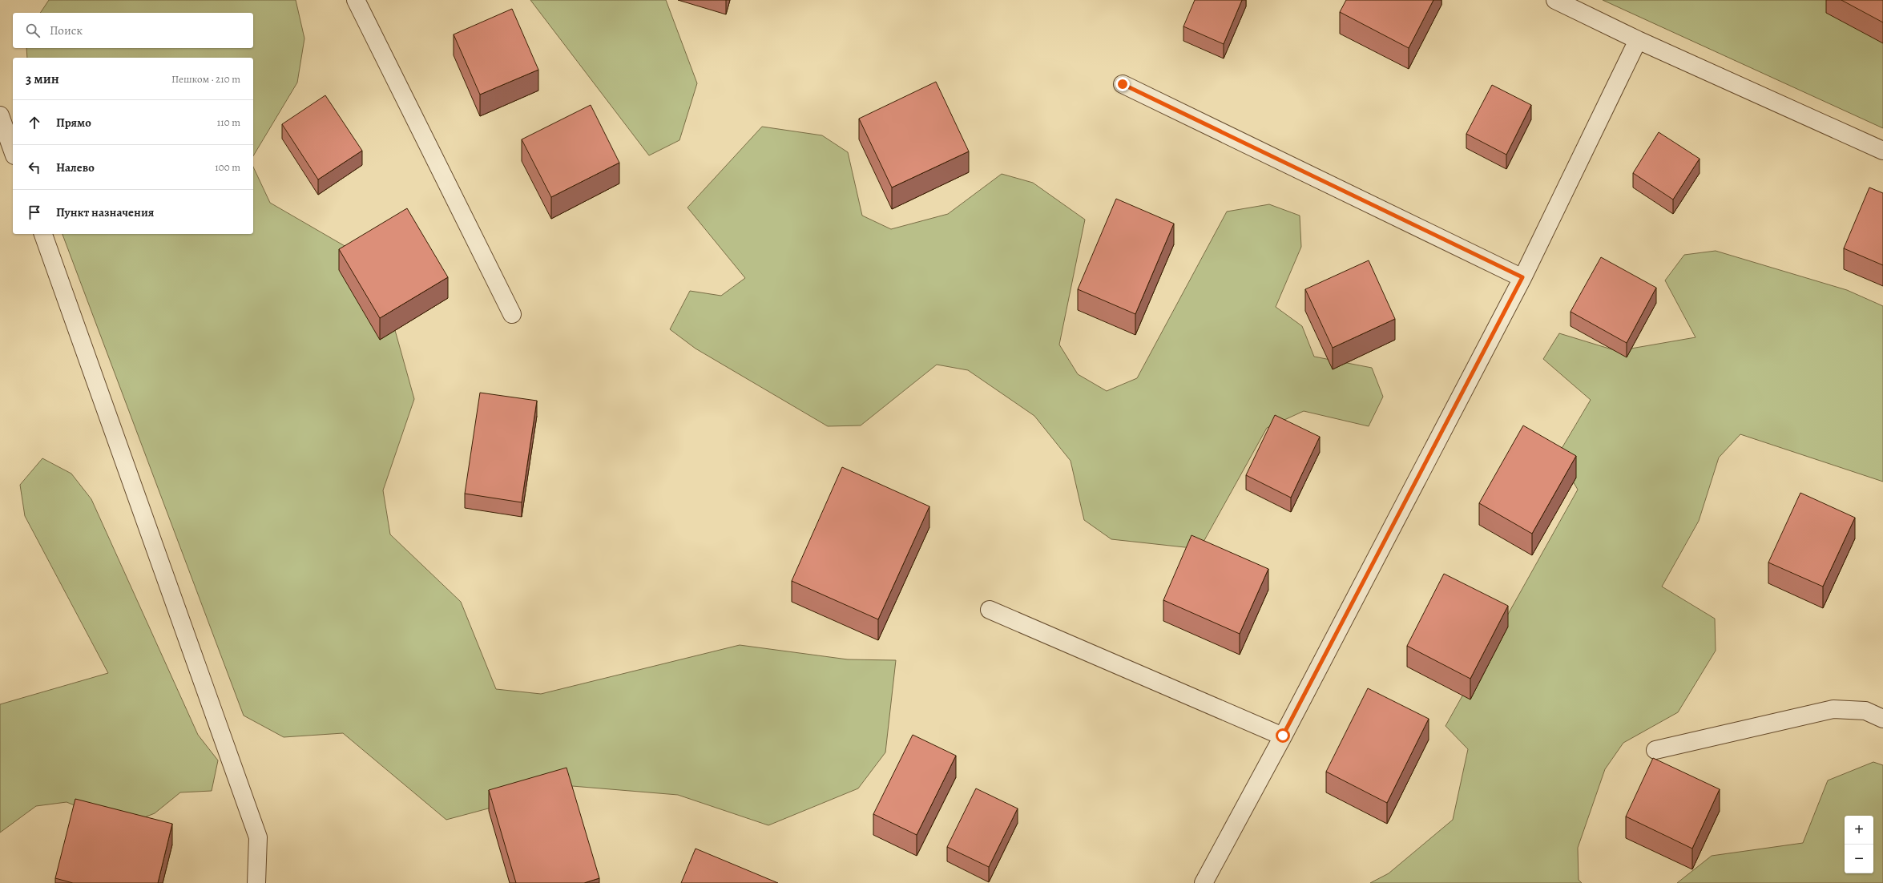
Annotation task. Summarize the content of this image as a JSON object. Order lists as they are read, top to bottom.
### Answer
{
  "page": {
    "search": "Поиск",
    "heading": ["3 мин", "Пешком · 210 m"],
    "list": [
      ["Прямо", "110 m"],
      ["Налево", "100 m"],
      "Пункт назначения"
    ],
    "map_buttons": ["+", "−"]
  }
}
